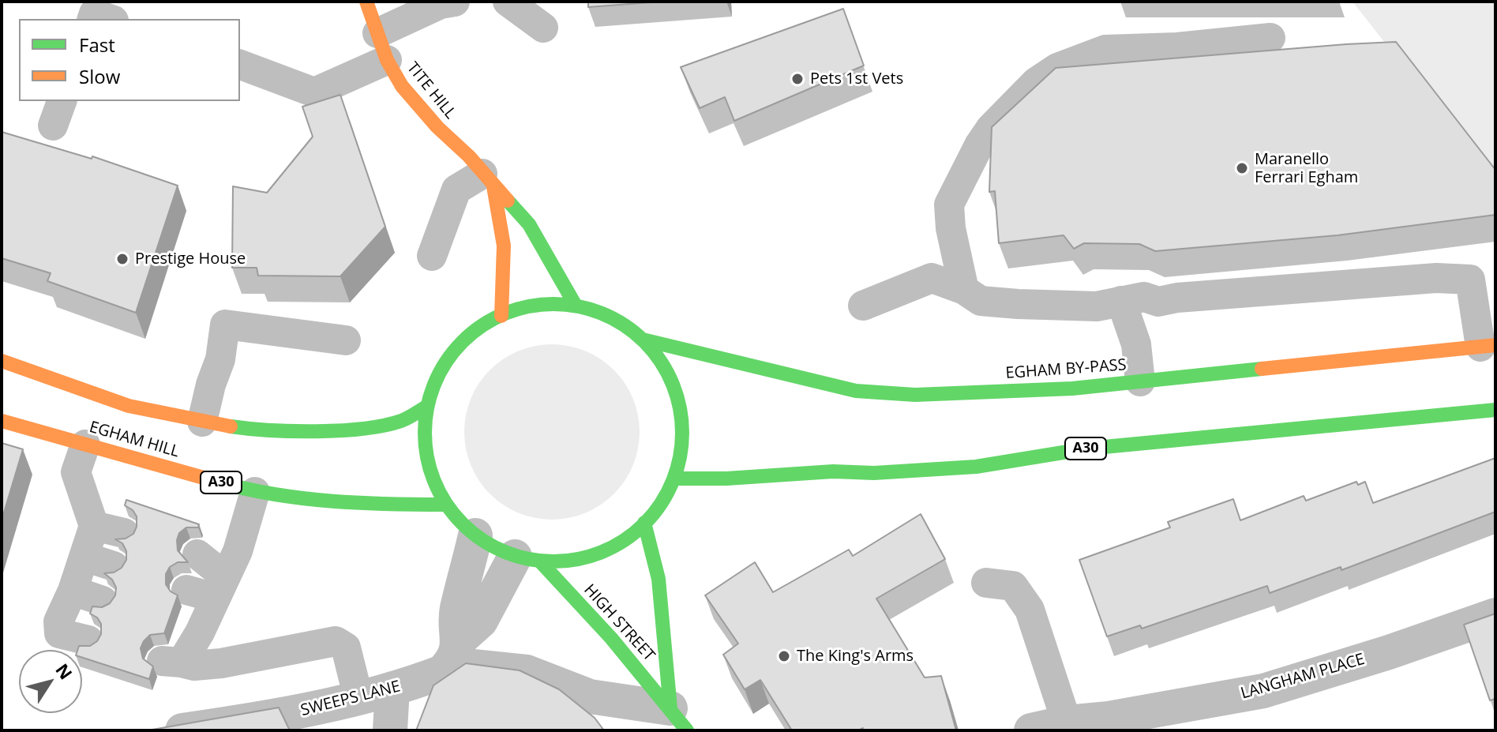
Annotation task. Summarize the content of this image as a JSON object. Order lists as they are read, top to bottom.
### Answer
{
  "streets": {
    "main road": [
      "TITE HILL",
      "EGHAM BY-PASS",
      "EGHAM HILL",
      "A30",
      "HIGH STREET"
    ],
    "street": ["LANGHAM PLACE", "SWEEPS LANE"]
  },
  "crossings": [
    ["HIGH STREET", "SWEEPS LANE"]
  ],
  "places": [
    "Pets 1st Vets",
    "Maranello Ferrari Egham",
    "Prestige House",
    "The King's Arms"
  ],
  "legend": ["Fast", "Slow"],
  "north": "top right"
}
